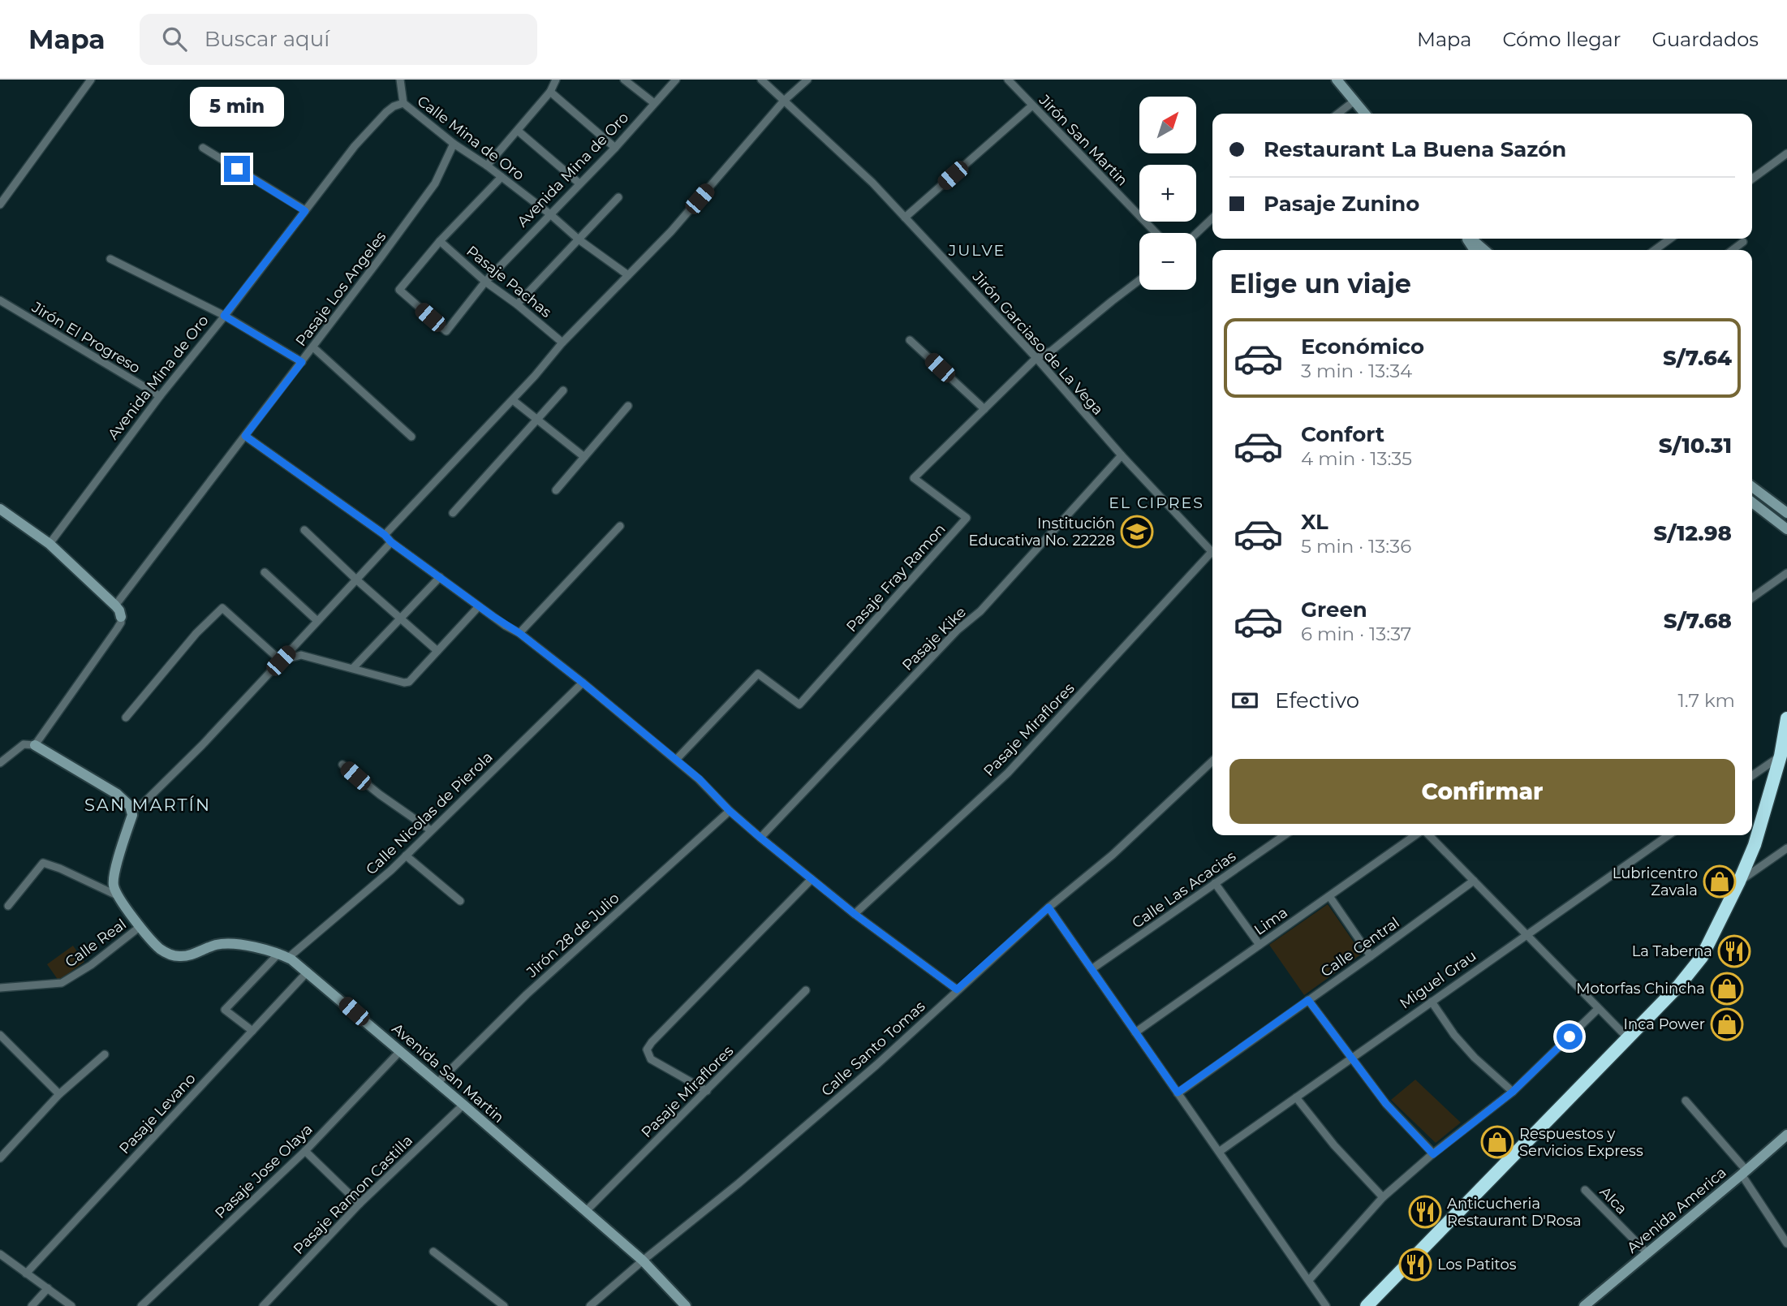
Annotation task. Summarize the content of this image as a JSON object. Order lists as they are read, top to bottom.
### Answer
{
  "streets": {
    "street": [
      "Calle Mina de Oro",
      "Jirón San Martin",
      "Avenida Mina de Oro",
      "Pasaje Pachas",
      "Pasaje Los Angeles",
      "Jirón El Progreso",
      "Jirón Garciaso de La Vega",
      "Pasaje Fray Ramon",
      "Pasaje Kike",
      "Pasaje Miraflores",
      "Calle Nicolas de Pierola",
      "Calle Las Acacias",
      "Lima",
      "Jirón 28 de Julio",
      "Calle Real",
      "Calle Central",
      "Miguel Grau",
      "Calle Santo Tomas",
      "Avenida San Martin",
      "Pasaje Levano",
      "Pasaje Jose Olaya",
      "Pasaje Ramon Castilla",
      "Alca",
      "Avenida America"
    ]
  },
  "crossings": [
    ["Calle Mina de Oro", "Avenida Mina de Oro"],
    ["Calle Mina de Oro", "Pasaje Los Angeles"],
    ["Avenida Mina de Oro", "Pasaje Pachas"],
    ["Avenida Mina de Oro", "Jirón El Progreso"],
    ["Jirón Garciaso de La Vega", "Pasaje Fray Ramon"],
    ["Jirón Garciaso de La Vega", "Pasaje Kike"],
    ["Pasaje Miraflores", "Avenida San Martin"],
    ["Calle Nicolas de Pierola", "Avenida San Martin"],
    ["Calle Nicolas de Pierola", "Pasaje Levano"],
    ["Jirón 28 de Julio", "Avenida San Martin"],
    ["Calle Real", "Avenida San Martin"],
    ["Calle Santo Tomas", "Avenida San Martin"],
    ["Avenida San Martin", "Pasaje Levano"],
    ["Avenida San Martin", "Pasaje Jose Olaya"],
    ["Avenida San Martin", "Pasaje Ramon Castilla"],
    ["Alca", "Avenida America"]
  ],
  "districts": ["JULVE", "EL CIPRES", "SAN MARTÍN"],
  "places": {
    "school or university": ["Institución Educativa No. 22228"],
    "shop": [
      "Lubricentro Zavala",
      "Motorfas Chincha",
      "Inca Power",
      "Respuestos y Servicios Express"
    ],
    "restaurant": ["La Taberna", "Anticucheria Restaurant D'Rosa", "Los Patitos"]
  },
  "north": "top right",
  "page": {
    "header": "Mapa",
    "search": "Buscar aquí",
    "nav": ["Mapa", "Cómo llegar", "Guardados"],
    "bubble": "5 min",
    "map_buttons": ["+", "−"],
    "banner": ["Restaurant La Buena Sazón", "Pasaje Zunino"],
    "heading": "Elige un viaje",
    "list": [
      {
        "name": "Económico",
        "note": "3 min · 13:34",
        "value": "S/7.64"
      },
      {
        "name": "Confort",
        "note": "4 min · 13:35",
        "value": "S/10.31"
      },
      {
        "name": "XL",
        "note": "5 min · 13:36",
        "value": "S/12.98"
      },
      {
        "name": "Green",
        "note": "6 min · 13:37",
        "value": "S/7.68"
      }
    ],
    "pay": ["Efectivo", "1.7 km"],
    "buttons": "Confirmar"
  }
}
